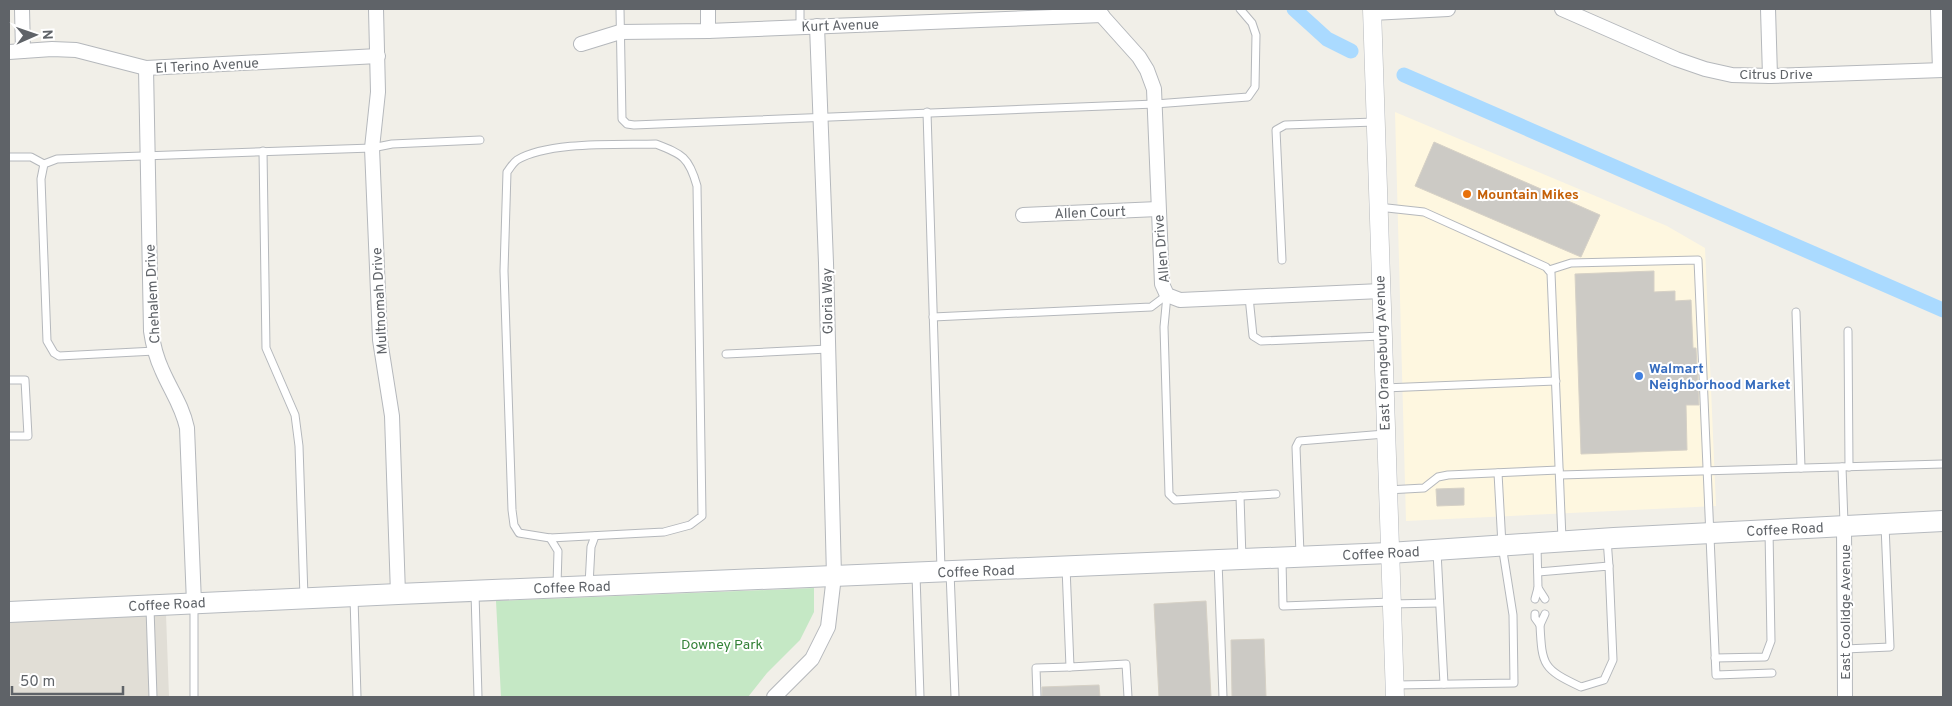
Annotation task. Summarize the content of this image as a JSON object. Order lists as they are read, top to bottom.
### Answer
{
  "streets": {
    "main road": ["Coffee Road"],
    "street": [
      "Kurt Avenue",
      "El Terino Avenue",
      "Citrus Drive",
      "Allen Court",
      "Allen Drive",
      "Chehalem Drive",
      "Multnomah Drive",
      "Gloria Way",
      "East Orangeburg Avenue",
      "East Coolidge Avenue"
    ]
  },
  "crossings": [
    ["Kurt Avenue", "Allen Drive"],
    ["Kurt Avenue", "Gloria Way"],
    ["El Terino Avenue", "Chehalem Drive"],
    ["El Terino Avenue", "Multnomah Drive"],
    ["Allen Court", "Allen Drive"],
    ["Allen Drive", "East Orangeburg Avenue"],
    ["Chehalem Drive", "Coffee Road"],
    ["Multnomah Drive", "Coffee Road"],
    ["Gloria Way", "Coffee Road"],
    ["East Orangeburg Avenue", "Coffee Road"],
    ["Coffee Road", "East Coolidge Avenue"]
  ],
  "parks": ["Downey Park"],
  "places": ["Mountain Mikes", "Walmart Neighborhood Market"],
  "scale_bar": "50 m",
  "north": "right"
}
